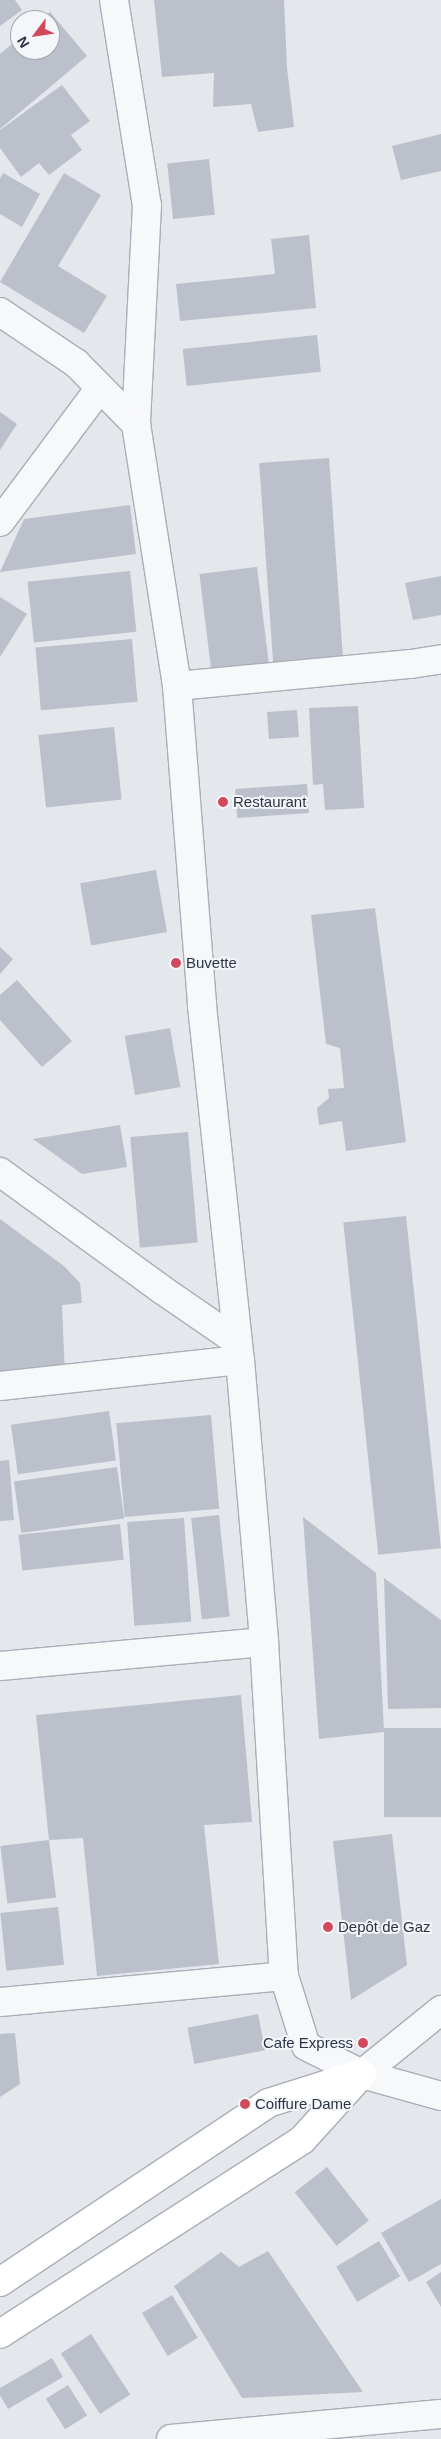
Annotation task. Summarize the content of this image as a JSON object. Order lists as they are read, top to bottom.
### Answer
{
  "places": [
    "Restaurant",
    "Buvette",
    "Depôt de Gaz",
    "Cafe Express",
    "Coiffure Dame"
  ],
  "north": "bottom left"
}
